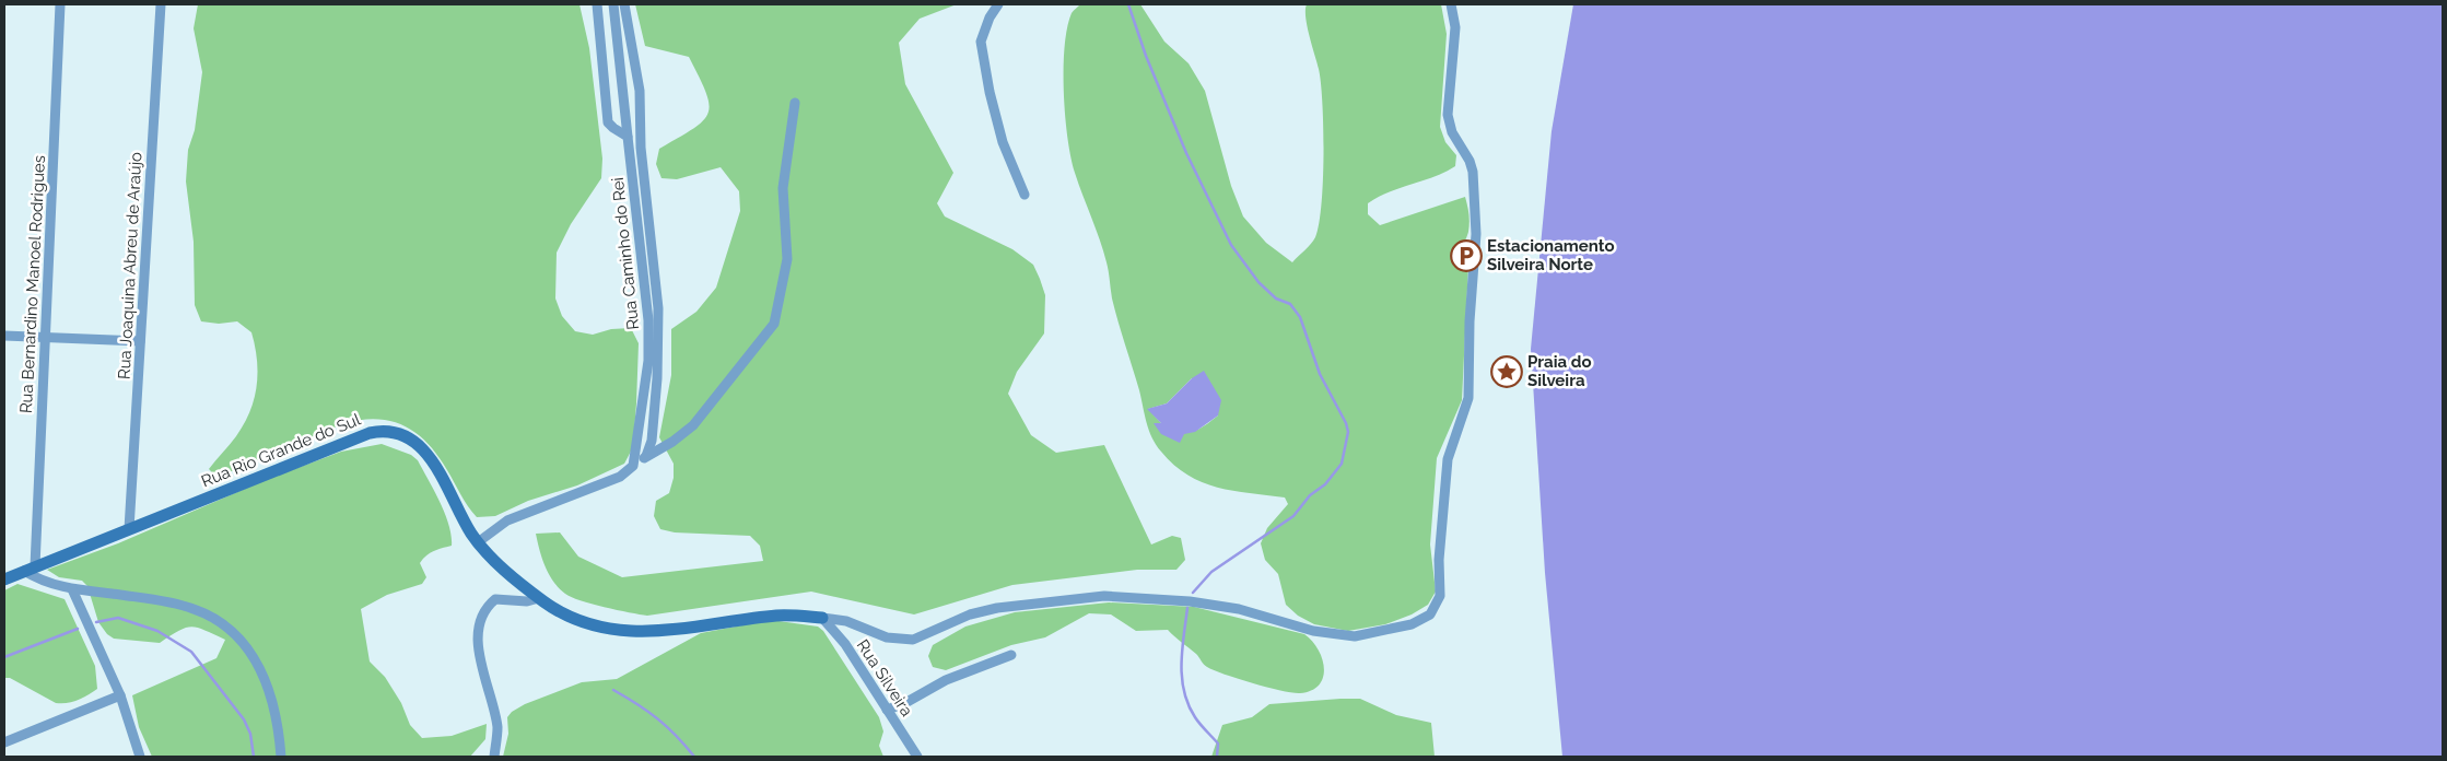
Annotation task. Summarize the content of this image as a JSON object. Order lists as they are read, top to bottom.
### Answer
{
  "streets": {
    "street": [
      "Rua Caminho do Rei",
      "Rua Joaquina Abreu de Araújo",
      "Rua Bernardino Manoel Rodrigues",
      "Rua Rio Grande do Sul",
      "Rua Silveira"
    ]
  },
  "crossings": [
    ["Rua Joaquina Abreu de Araújo", "Rua Rio Grande do Sul"],
    ["Rua Bernardino Manoel Rodrigues", "Rua Rio Grande do Sul"],
    ["Rua Rio Grande do Sul", "Rua Silveira"]
  ],
  "places": {
    "parking": ["Estacionamento Silveira Norte"],
    "place": ["Praia do Silveira"]
  }
}
